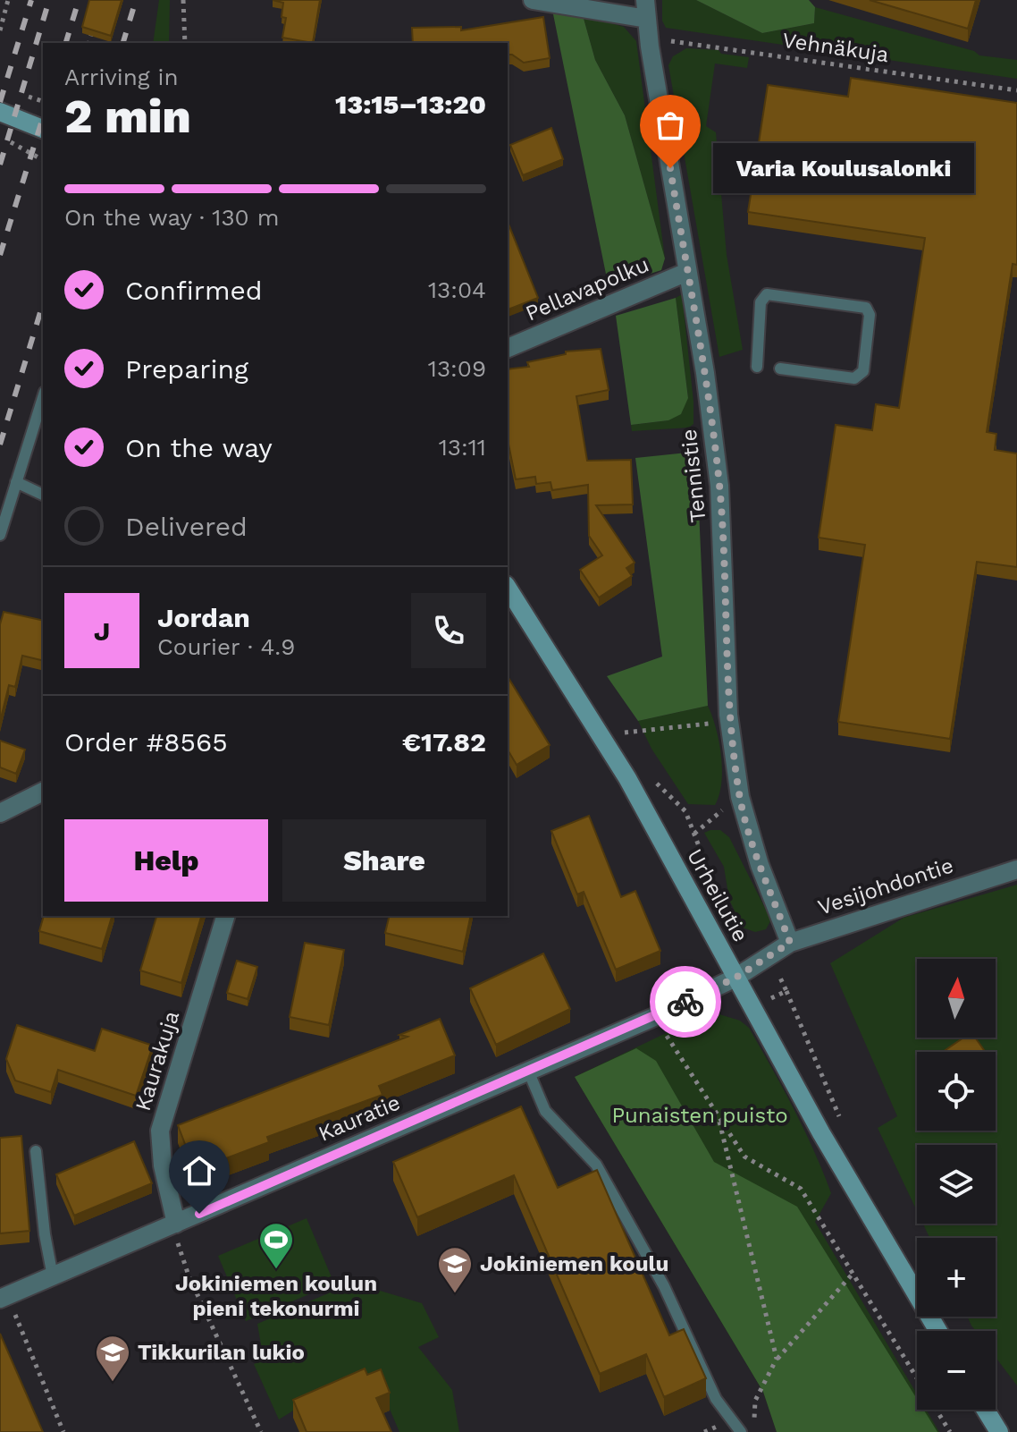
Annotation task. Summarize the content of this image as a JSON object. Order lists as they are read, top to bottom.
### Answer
{
  "streets": {
    "main road": ["Urheilutie"],
    "street": [
      "Pellavapolku",
      "Tennistie",
      "Vesijohdontie",
      "Kaurakuja",
      "Kauratie"
    ],
    "path": ["Vehnäkuja"]
  },
  "crossings": [
    ["Vehnäkuja", "Tennistie"],
    ["Pellavapolku", "Tennistie"],
    ["Tennistie", "Vesijohdontie"],
    ["Vesijohdontie", "Urheilutie"],
    ["Vesijohdontie", "Kauratie"],
    ["Urheilutie", "Kauratie"],
    ["Kaurakuja", "Kauratie"]
  ],
  "parks": ["Punaisten puisto"],
  "places": {
    "other": ["Varia Koulusalonki"],
    "sports": ["Jokiniemen koulun pieni tekonurmi"],
    "school or university": ["Jokiniemen koulu", "Tikkurilan lukio"]
  },
  "north": "top",
  "page": {
    "heading": ["2 min", "Arriving in", "13:15–13:20"],
    "panel": [
      "Jordan",
      "Courier · 4.9",
      "Order #8565",
      "€17.82"
    ],
    "bubble": "Varia Koulusalonki",
    "bar": "On the way · 130 m",
    "list": [
      ["Confirmed", "13:04"],
      ["Preparing", "13:09"],
      ["On the way", "13:11"],
      "Delivered"
    ],
    "round": "J",
    "buttons": ["Help", "Share"],
    "map_buttons": ["+", "−"]
  }
}
